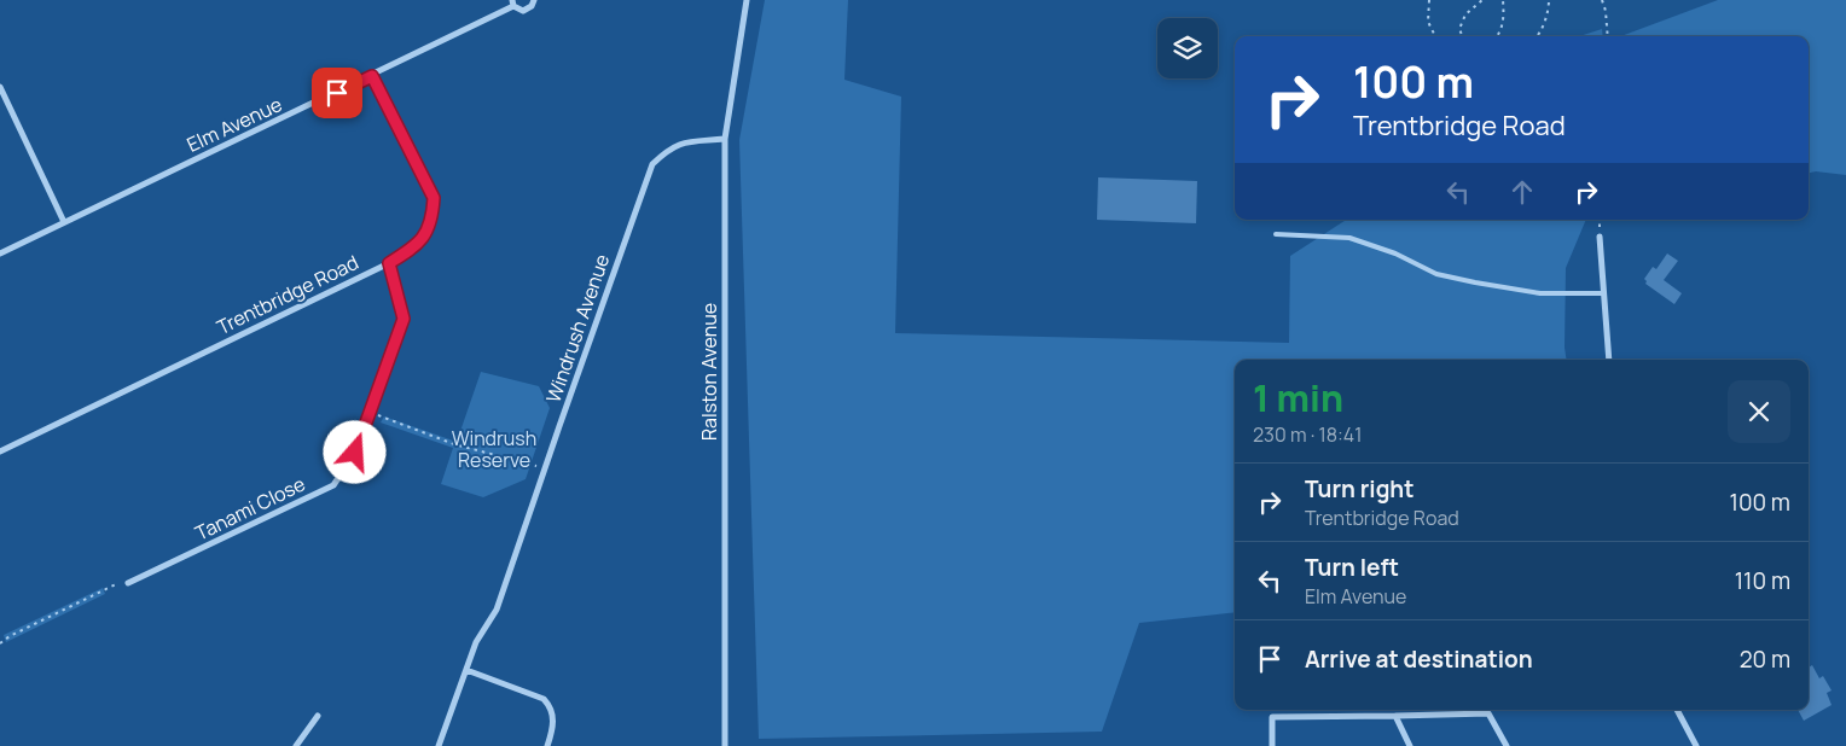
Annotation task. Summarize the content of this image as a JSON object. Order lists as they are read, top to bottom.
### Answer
{
  "streets": {
    "street": [
      "Elm Avenue",
      "Trentbridge Road",
      "Windrush Avenue",
      "Ralston Avenue",
      "Tanami Close"
    ]
  },
  "crossings": [
    ["Elm Avenue", "Trentbridge Road"],
    ["Trentbridge Road", "Tanami Close"],
    ["Windrush Avenue", "Ralston Avenue"]
  ],
  "parks": ["Windrush Reserve"],
  "page": {
    "turn": ["100 m", "Trentbridge Road"],
    "heading": ["1 min", "230 m · 18:41"],
    "list": [
      {
        "name": "Turn right",
        "note": "Trentbridge Road",
        "value": "100 m"
      },
      {
        "name": "Turn left",
        "note": "Elm Avenue",
        "value": "110 m"
      },
      {
        "name": "Arrive at destination",
        "value": "20 m"
      }
    ]
  }
}
